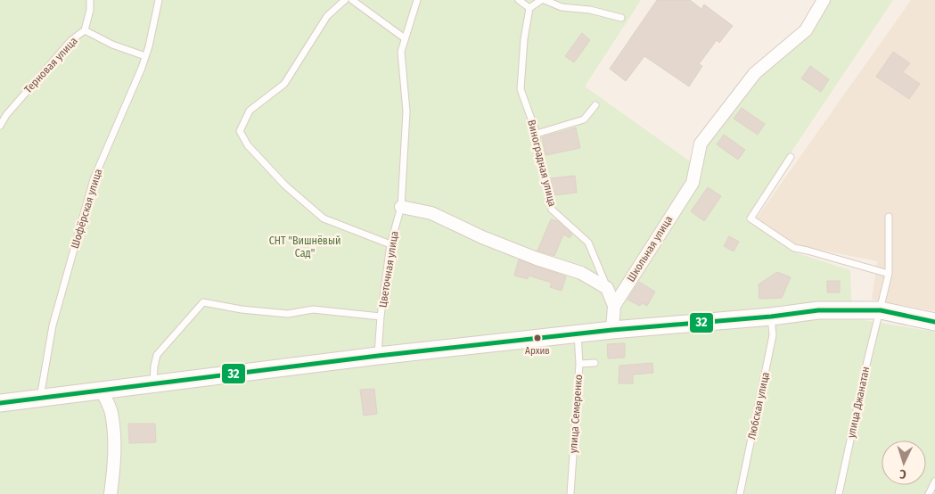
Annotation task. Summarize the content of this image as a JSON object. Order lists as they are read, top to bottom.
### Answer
{
  "streets": {
    "street": ["Школьная улица"],
    "lane": [
      "Терновая улица",
      "Виноградная улица",
      "Шофёрская улица",
      "Цветочная улица",
      "улица Джанатан",
      "Любская улица",
      "улица Семеренко"
    ]
  },
  "parks": ["СНТ \"Вишнёвый Сад\""],
  "places": ["Архив"],
  "lines": ["transit line 32"],
  "north": "bottom"
}
